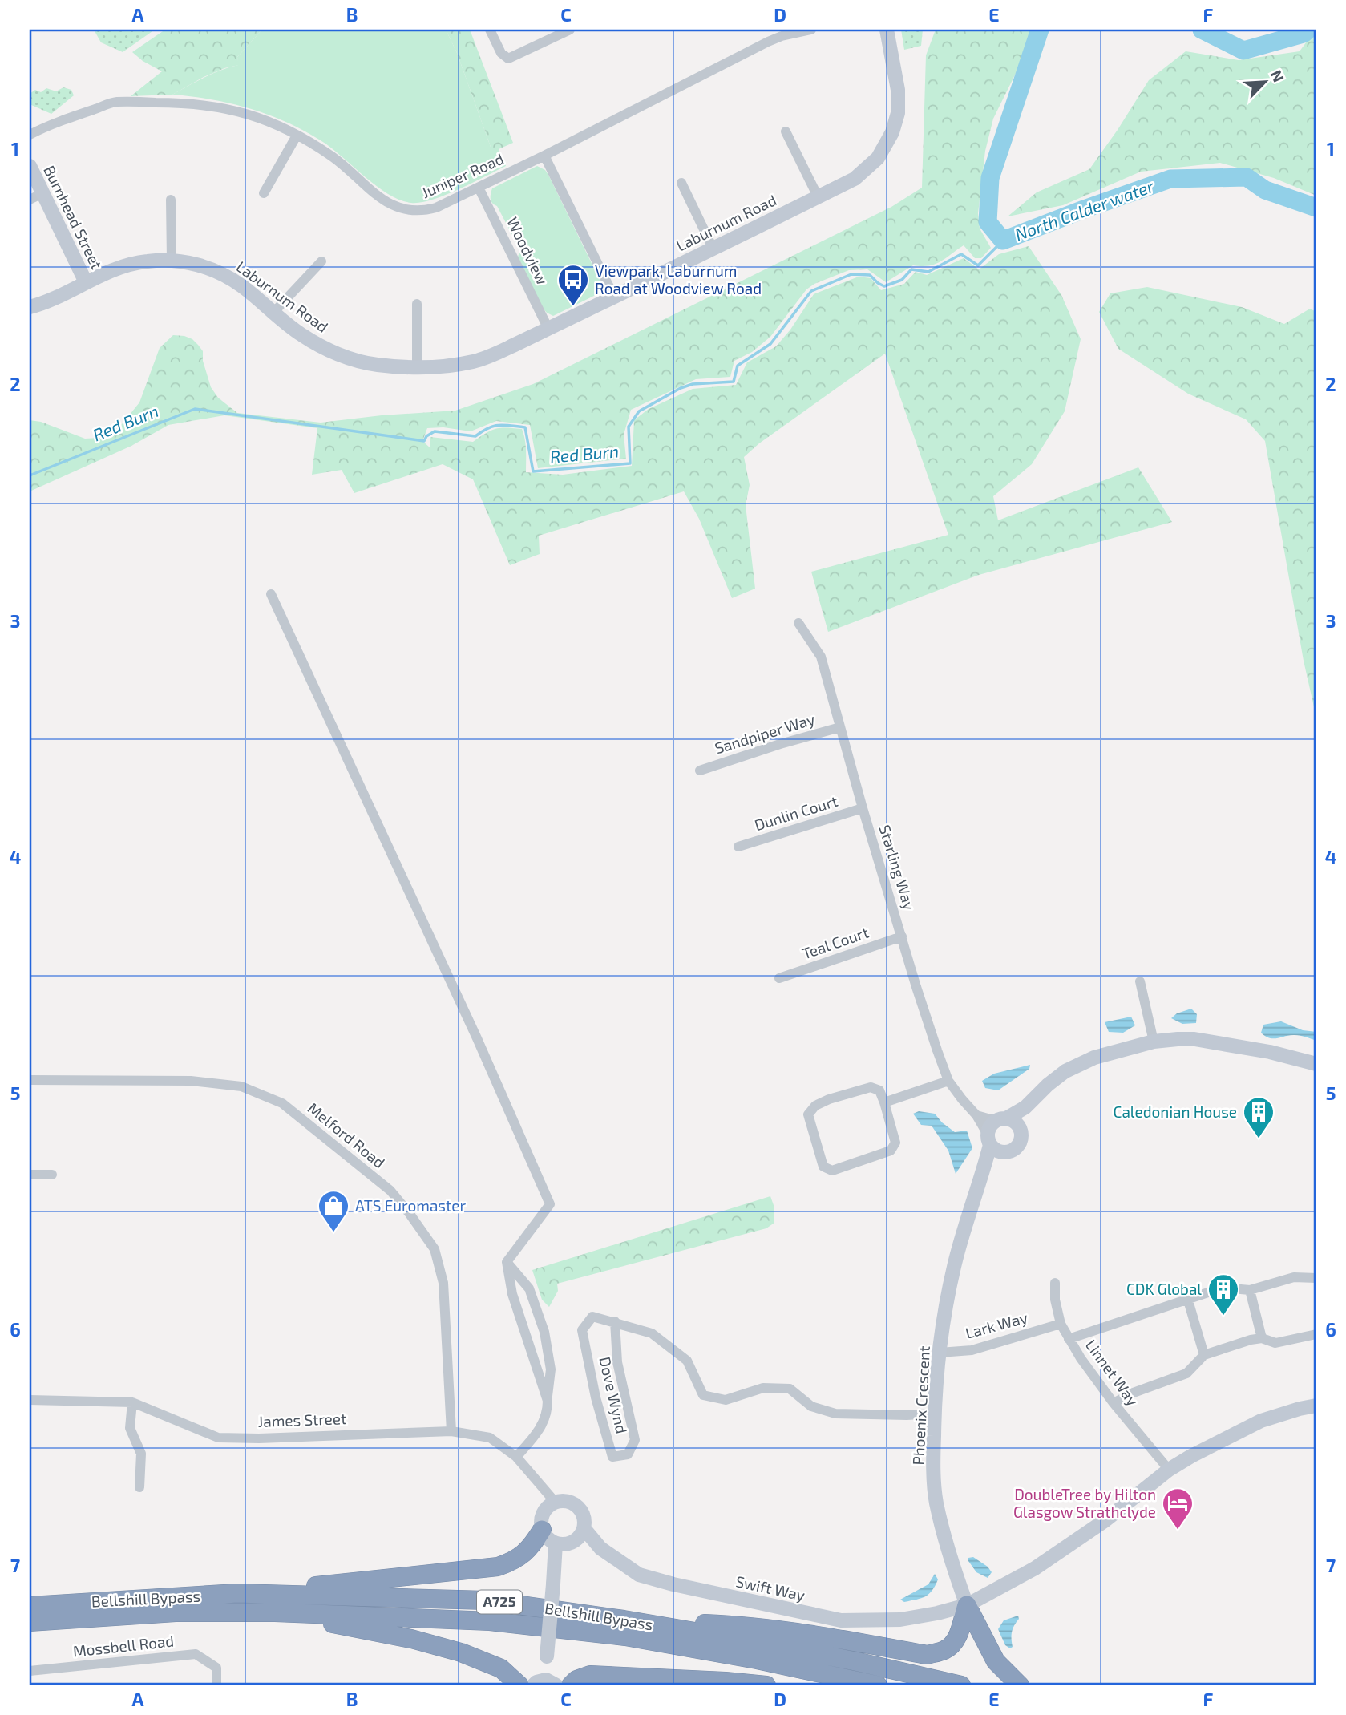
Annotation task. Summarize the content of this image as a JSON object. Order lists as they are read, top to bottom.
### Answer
{
  "streets": {
    "highway": ["Bellshill Bypass", "A725"],
    "street": [
      "Juniper Road",
      "Burnhead Street",
      "Laburnum Road",
      "Woodview",
      "Sandpiper Way",
      "Dunlin Court",
      "Starling Way",
      "Teal Court",
      "Melford Road",
      "Lark Way",
      "Linnet Way",
      "Dove Wynd",
      "Phoenix Crescent",
      "James Street",
      "Swift Way",
      "Mossbell Road"
    ]
  },
  "crossings": [
    ["Juniper Road", "Woodview"],
    ["Burnhead Street", "Laburnum Road"],
    ["Laburnum Road", "Woodview"],
    ["Sandpiper Way", "Starling Way"],
    ["Dunlin Court", "Starling Way"],
    ["Starling Way", "Teal Court"],
    ["Starling Way", "Phoenix Crescent"],
    ["Melford Road", "James Street"],
    ["Lark Way", "Linnet Way"],
    ["Lark Way", "Phoenix Crescent"],
    ["Dove Wynd", "Phoenix Crescent"],
    ["Phoenix Crescent", "Swift Way"],
    ["James Street", "Swift Way"]
  ],
  "water": ["North Calder water", "Red Burn"],
  "places": {
    "bus stop": ["Viewpark, Laburnum Road at Woodview Road"],
    "building": ["Caledonian House", "CDK Global"],
    "shop": ["ATS Euromaster"],
    "hotel": ["DoubleTree by Hilton Glasgow Strathclyde"]
  },
  "north": "top right",
  "grid": {
    "columns": [
      "A",
      "B",
      "C",
      "D",
      "E",
      "F"
    ],
    "rows": [
      "1",
      "2",
      "3",
      "4",
      "5",
      "6",
      "7"
    ]
  }
}
